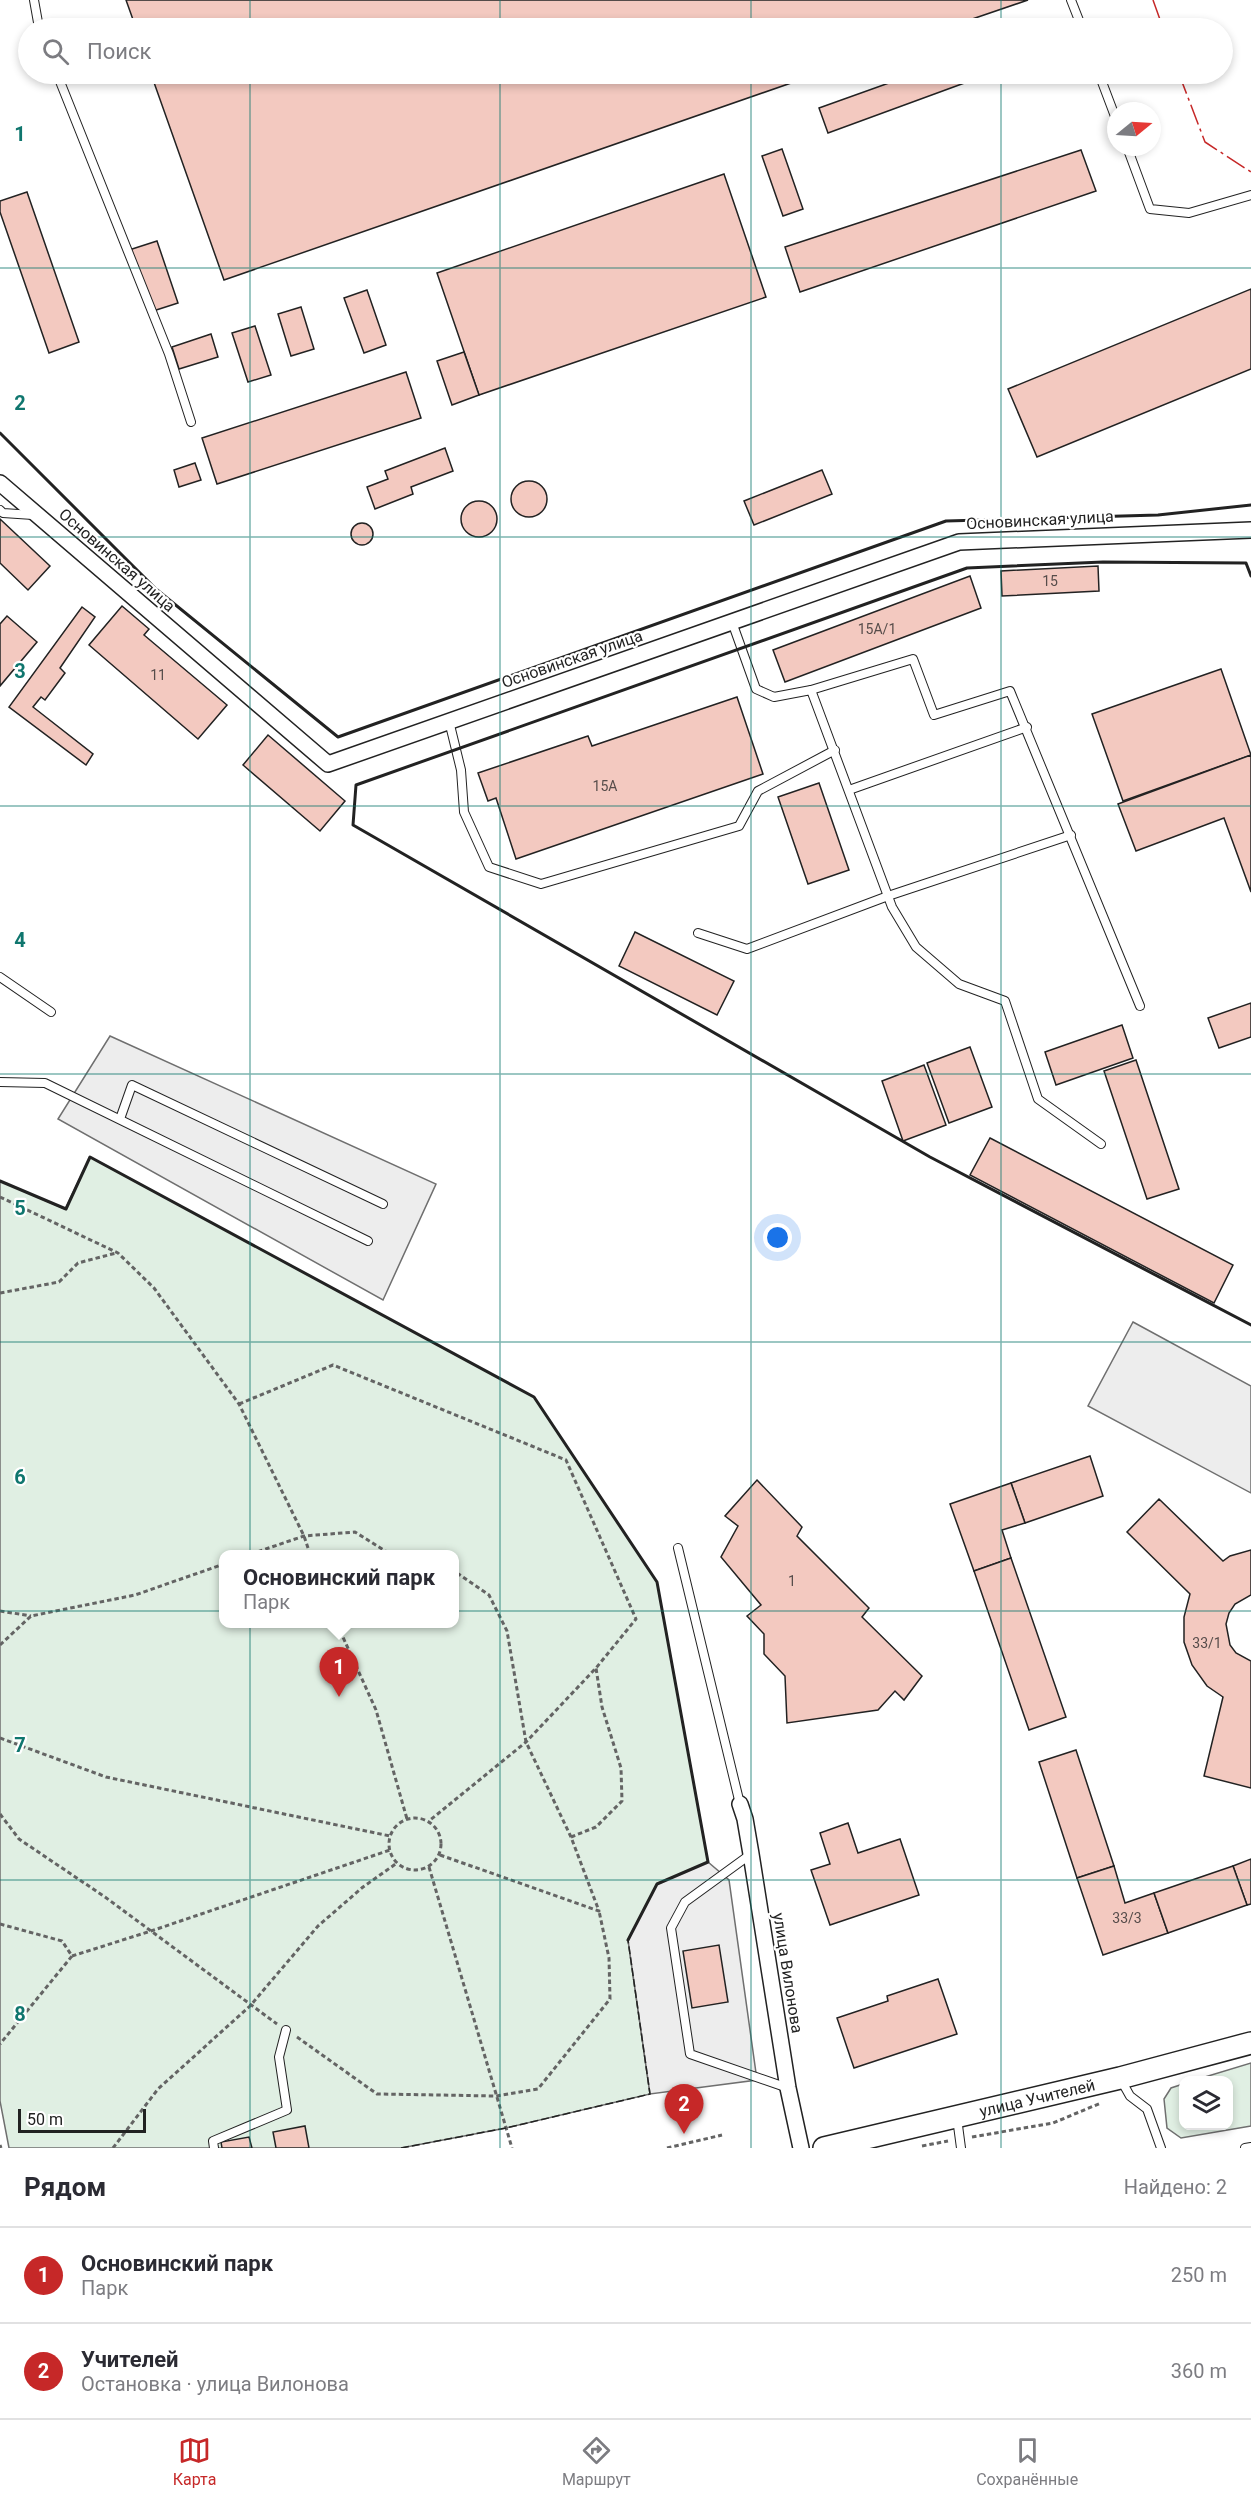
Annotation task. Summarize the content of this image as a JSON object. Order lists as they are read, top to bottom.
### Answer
{
  "streets": {
    "main road": ["улица Учителей"],
    "street": ["Основинская улица", "улица Вилонова"]
  },
  "house_numbers": [
    "15",
    "15А/1",
    "11",
    "15А",
    "1",
    "33/1",
    "33/3"
  ],
  "scale_bar": "50 m",
  "north": "right",
  "page": {
    "search": "Поиск",
    "popup": ["Основинский парк", "Парк"],
    "pins": ["1", "2"],
    "scale": "50 m",
    "heading": ["Рядом", "Найдено: 2"],
    "list": [
      {
        "mark": "1",
        "name": "Основинский парк",
        "note": "Парк",
        "value": "250 m"
      },
      {
        "mark": "2",
        "name": "Учителей",
        "note": "Остановка · улица Вилонова",
        "value": "360 m"
      }
    ],
    "nav": ["Карта", "Маршрут", "Сохранённые"]
  },
  "grid": {
    "rows": [
      "1",
      "2",
      "3",
      "4",
      "5",
      "6",
      "7",
      "8"
    ]
  }
}
